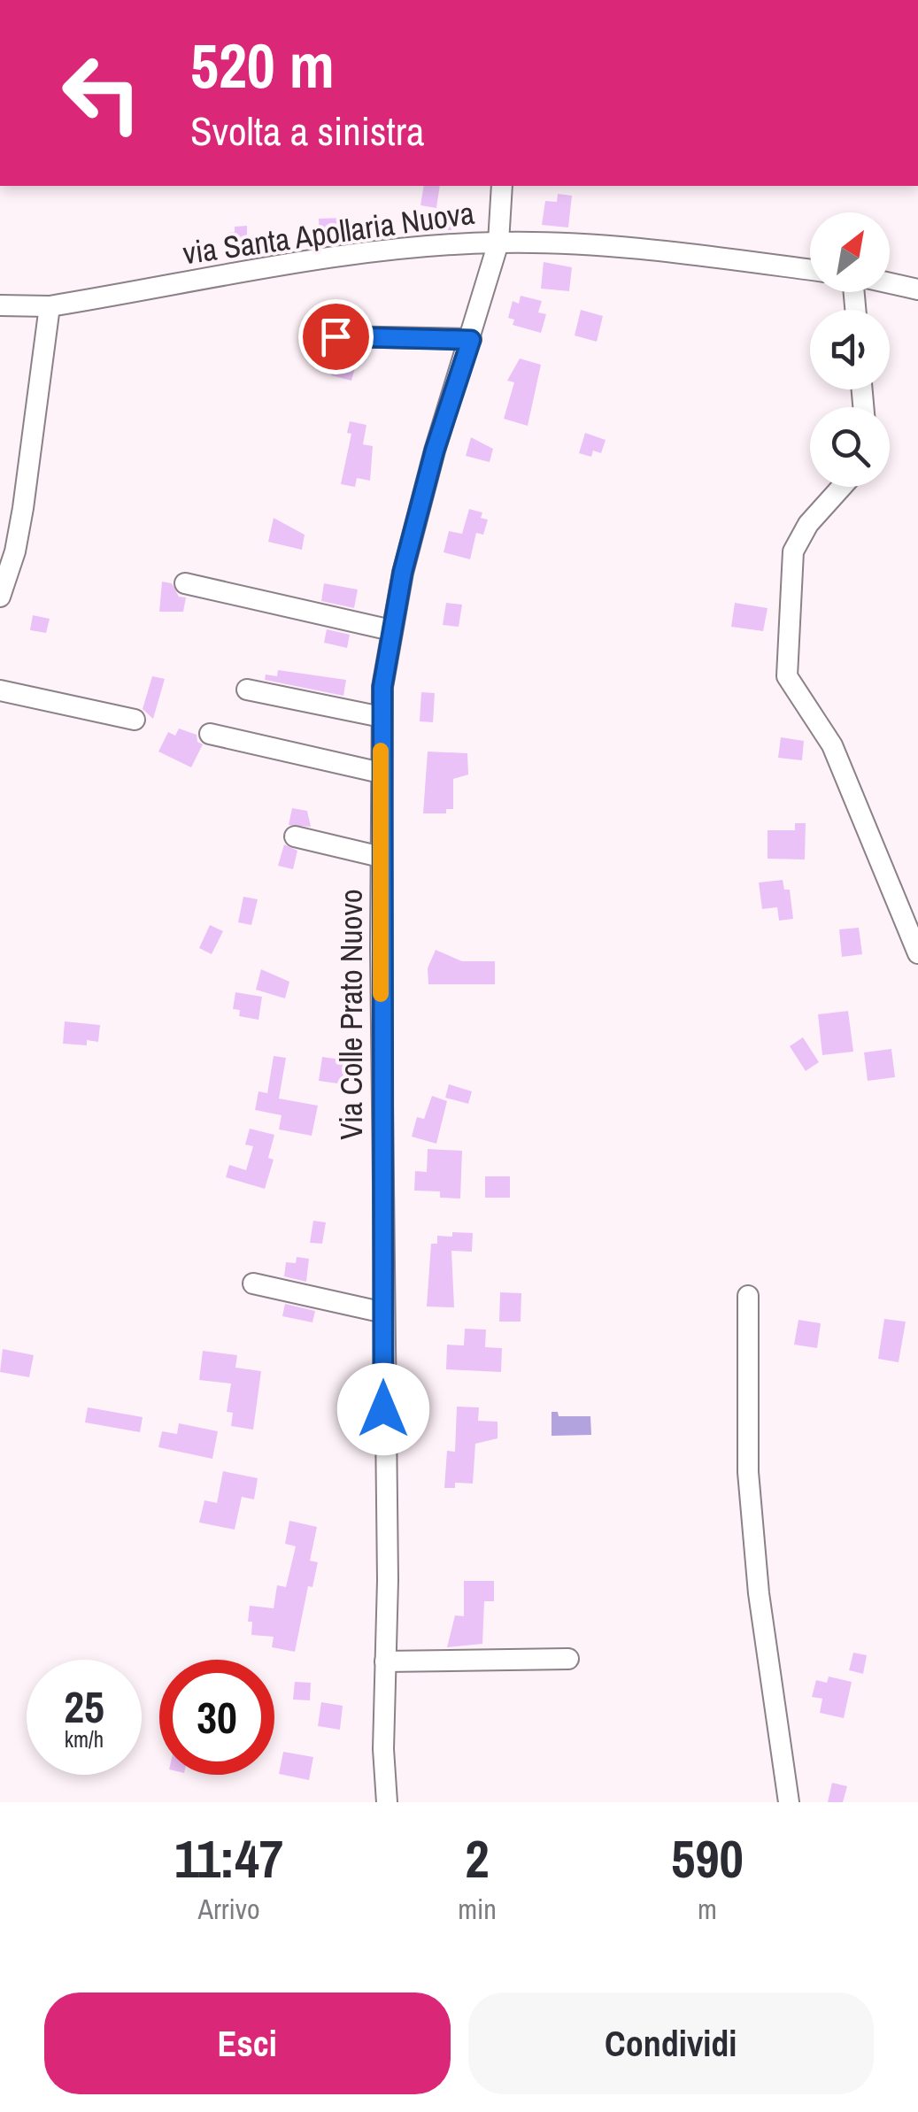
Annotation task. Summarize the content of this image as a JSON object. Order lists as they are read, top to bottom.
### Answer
{
  "streets": {
    "street": ["via Santa Apollaria Nuova", "Via Colle Prato Nuovo"]
  },
  "crossings": [
    ["via Santa Apollaria Nuova", "Via Colle Prato Nuovo"]
  ],
  "north": "top right",
  "page": {
    "turn": ["520 m", "Svolta a sinistra"],
    "speed": "25 km/h",
    "limit": "30",
    "eta": [
      "11:47",
      "Arrivo",
      "2",
      "min",
      "590",
      "m"
    ],
    "buttons": ["Esci", "Condividi"]
  }
}
